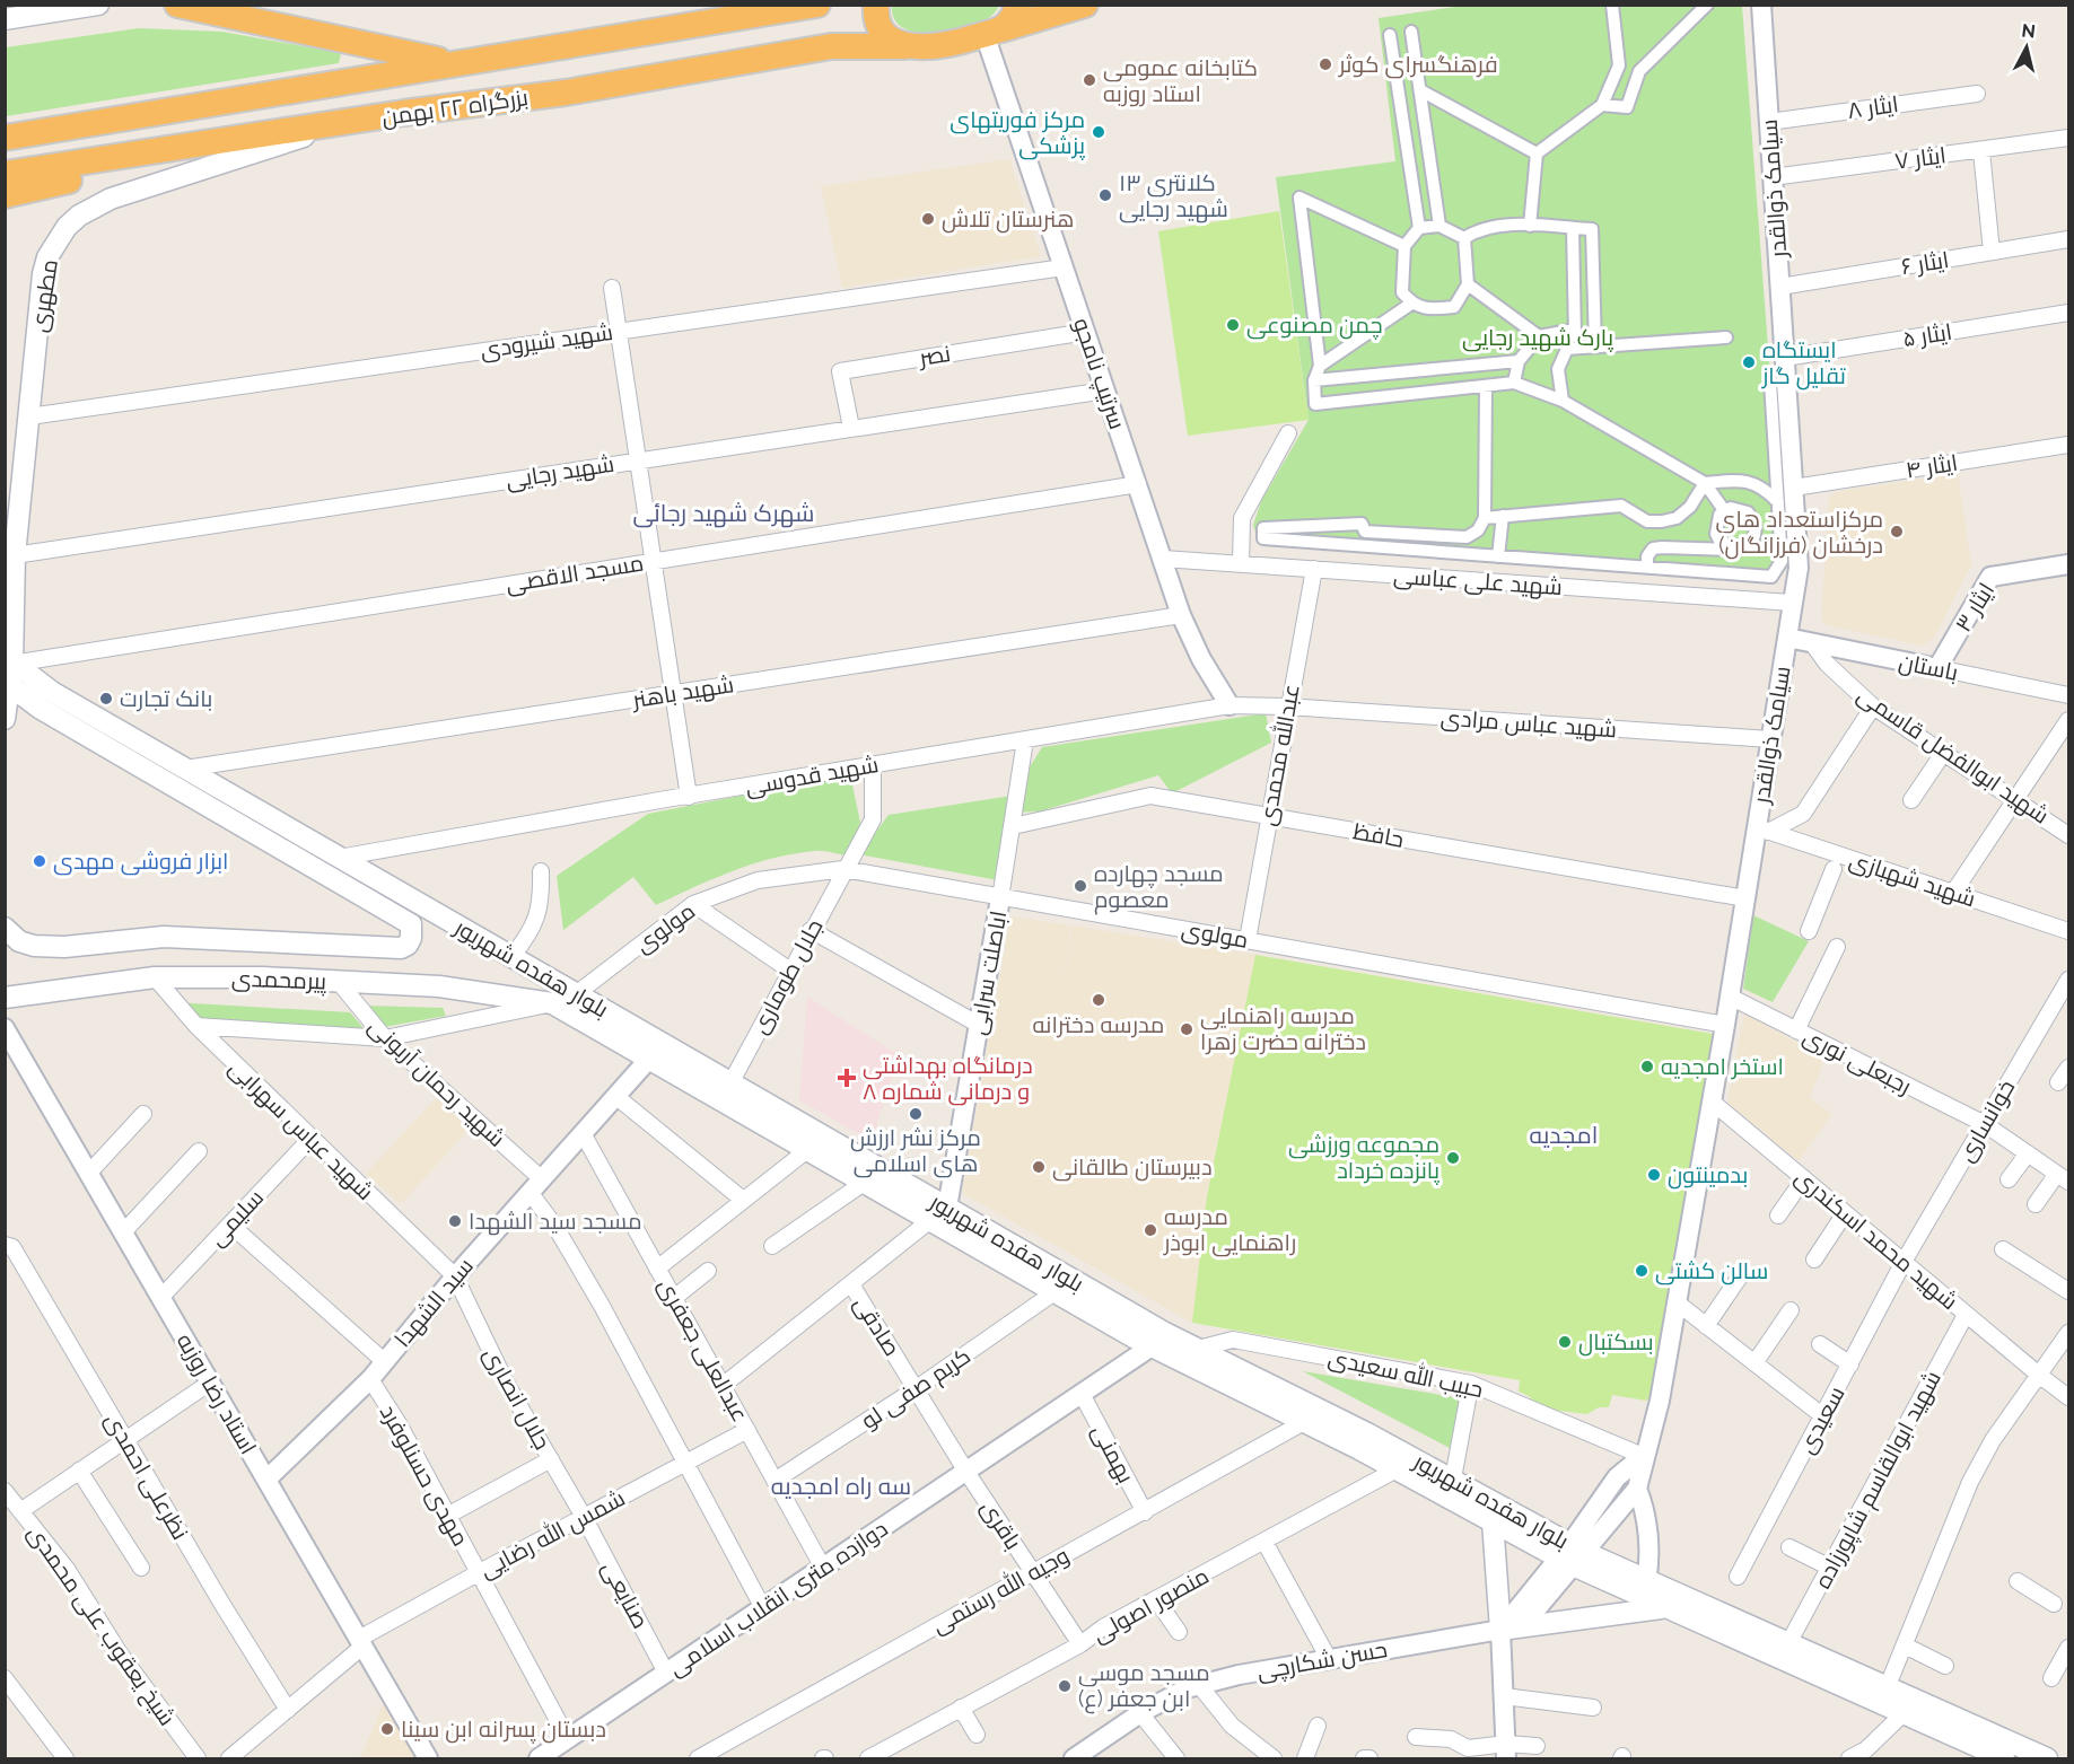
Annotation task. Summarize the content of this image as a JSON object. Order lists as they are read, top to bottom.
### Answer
{
  "streets": {
    "highway": ["بزرگراه ۲۲ بهمن"],
    "main road": ["مطهری", "بلوار هفده شهریور", "پیرمحمدی"],
    "street": [
      "ایثار ۸",
      "ایثار ۷",
      "سیامک ذوالقدر",
      "ایثار ۶",
      "ایثار ۵",
      "شهید شیرودی",
      "نصر",
      "سرتیپ نامجو",
      "ایثار ۴",
      "شهید رجایی",
      "مسجد الاقصی",
      "شهید علی عباسی",
      "ایثار ۳",
      "باستان",
      "شهید باهنر",
      "شهید عباس مرادی",
      "عبدالله محمدی",
      "شهید ابوالفضل قاسمی",
      "شهید قدوسی",
      "حافظ",
      "شهید شهبازی",
      "مولوی",
      "اباصلت سرابی",
      "جلال طوماری",
      "رجبعلی نوری",
      "شهید رحمان آربونی",
      "خوانساری",
      "شهید عباس سهرابی",
      "سلیمی",
      "شهید محمد اسکندری",
      "سید الشهدا",
      "صادقی",
      "عبدالعلی جعفری",
      "حبیب الله سعیدی",
      "کریم صفی لو",
      "استاد رضا روزبه",
      "جلال انصاری",
      "سعیدی",
      "بهمنی",
      "مهدی حسنلوفرد",
      "نظرعلی احمدی",
      "شهید ابوالقاسم شاپورزاده",
      "باقری",
      "شمس الله رضایی",
      "وجیه الله رستمی",
      "صنایعی",
      "دوازده متری انقلاب اسلامی",
      "منصور اصولی",
      "شیخ یعقوب علی محمدی",
      "حسن شکارچی"
    ]
  },
  "crossings": [
    ["بزرگراه ۲۲ بهمن", "سرتیپ نامجو"],
    ["ایثار ۸", "سیامک ذوالقدر"],
    ["ایثار ۷", "سیامک ذوالقدر"],
    ["سیامک ذوالقدر", "ایثار ۶"],
    ["سیامک ذوالقدر", "ایثار ۵"],
    ["سیامک ذوالقدر", "ایثار ۴"],
    ["سیامک ذوالقدر", "شهید علی عباسی"],
    ["سیامک ذوالقدر", "باستان"],
    ["سیامک ذوالقدر", "شهید عباس مرادی"],
    ["سیامک ذوالقدر", "حافظ"],
    ["سیامک ذوالقدر", "شهید شهبازی"],
    ["سیامک ذوالقدر", "مولوی"],
    ["سیامک ذوالقدر", "رجبعلی نوری"],
    ["سیامک ذوالقدر", "شهید محمد اسکندری"],
    ["سیامک ذوالقدر", "حبیب الله سعیدی"],
    ["مطهری", "شهید شیرودی"],
    ["مطهری", "شهید رجایی"],
    ["شهید شیرودی", "سرتیپ نامجو"],
    ["نصر", "سرتیپ نامجو"],
    ["نصر", "شهید رجایی"],
    ["سرتیپ نامجو", "شهید رجایی"],
    ["سرتیپ نامجو", "مسجد الاقصی"],
    ["سرتیپ نامجو", "شهید علی عباسی"],
    ["سرتیپ نامجو", "شهید باهنر"],
    ["سرتیپ نامجو", "شهید قدوسی"],
    ["مسجد الاقصی", "بلوار هفده شهریور"],
    ["مسجد الاقصی", "پیرمحمدی"],
    ["شهید علی عباسی", "عبدالله محمدی"],
    ["ایثار ۳", "باستان"],
    ["باستان", "شهید ابوالفضل قاسمی"],
    ["شهید باهنر", "بلوار هفده شهریور"],
    ["شهید عباس مرادی", "عبدالله محمدی"],
    ["شهید عباس مرادی", "شهید قدوسی"],
    ["عبدالله محمدی", "شهید قدوسی"],
    ["عبدالله محمدی", "حافظ"],
    ["عبدالله محمدی", "مولوی"],
    ["شهید قدوسی", "بلوار هفده شهریور"],
    ["شهید قدوسی", "جلال طوماری"],
    ["مولوی", "بلوار هفده شهریور"],
    ["مولوی", "اباصلت سرابی"],
    ["مولوی", "جلال طوماری"],
    ["بلوار هفده شهریور", "اباصلت سرابی"],
    ["بلوار هفده شهریور", "جلال طوماری"],
    ["بلوار هفده شهریور", "پیرمحمدی"],
    ["بلوار هفده شهریور", "سید الشهدا"],
    ["بلوار هفده شهریور", "حبیب الله سعیدی"],
    ["بلوار هفده شهریور", "کریم صفی لو"],
    ["بلوار هفده شهریور", "شهید ابوالقاسم شاپورزاده"],
    ["بلوار هفده شهریور", "وجیه الله رستمی"],
    ["بلوار هفده شهریور", "دوازده متری انقلاب اسلامی"],
    ["بلوار هفده شهریور", "منصور اصولی"],
    ["پیرمحمدی", "شهید رحمان آربونی"],
    ["پیرمحمدی", "شهید عباس سهرابی"],
    ["رجبعلی نوری", "خوانساری"],
    ["شهید رحمان آربونی", "سید الشهدا"],
    ["شهید رحمان آربونی", "شمس الله رضایی"],
    ["شهید رحمان آربونی", "دوازده متری انقلاب اسلامی"],
    ["خوانساری", "شهید محمد اسکندری"],
    ["خوانساری", "سعیدی"],
    ["شهید عباس سهرابی", "سلیمی"],
    ["شهید عباس سهرابی", "سید الشهدا"],
    ["شهید عباس سهرابی", "جلال انصاری"],
    ["سلیمی", "استاد رضا روزبه"],
    ["شهید محمد اسکندری", "سعیدی"],
    ["شهید محمد اسکندری", "شهید ابوالقاسم شاپورزاده"],
    ["سید الشهدا", "عبدالعلی جعفری"],
    ["سید الشهدا", "استاد رضا روزبه"],
    ["سید الشهدا", "جلال انصاری"],
    ["سید الشهدا", "مهدی حسنلوفرد"],
    ["صادقی", "کریم صفی لو"],
    ["صادقی", "باقری"],
    ["صادقی", "دوازده متری انقلاب اسلامی"],
    ["عبدالعلی جعفری", "کریم صفی لو"],
    ["عبدالعلی جعفری", "شمس الله رضایی"],
    ["عبدالعلی جعفری", "دوازده متری انقلاب اسلامی"],
    ["استاد رضا روزبه", "شمس الله رضایی"],
    ["جلال انصاری", "شمس الله رضایی"],
    ["جلال انصاری", "صنایعی"],
    ["بهمنی", "وجیه الله رستمی"],
    ["بهمنی", "دوازده متری انقلاب اسلامی"],
    ["مهدی حسنلوفرد", "شمس الله رضایی"],
    ["مهدی حسنلوفرد", "دوازده متری انقلاب اسلامی"],
    ["نظرعلی احمدی", "شمس الله رضایی"],
    ["باقری", "وجیه الله رستمی"],
    ["باقری", "دوازده متری انقلاب اسلامی"],
    ["باقری", "منصور اصولی"],
    ["شمس الله رضایی", "صنایعی"],
    ["صنایعی", "دوازده متری انقلاب اسلامی"]
  ],
  "districts": ["شهرک شهید رجائی", "امجدیه", "سه راه امجدیه"],
  "parks": ["پارک شهید رجایی"],
  "places": {
    "other": [
      "فرهنگسرای کوثر",
      "کتابخانه عمومی استاد روزبه",
      "مرکز فوریتهای پزشکی",
      "کلانتری ۱۳ شهید رجایی",
      "هنرستان تلاش",
      "چمن مصنوعی",
      "ایستگاه تقلیل گاز",
      "مرکزاستعداد های درخشان (فرزانگان)",
      "بانک تجارت",
      "ابزار فروشی مهدی",
      "مسجد چهارده معصوم",
      "مدرسه دخترانه",
      "مدرسه راهنمایی دخترانه حضرت زهرا",
      "استخر امجدیه",
      "مرکز نشر ارزش های اسلامی",
      "مجموعه ورزشی پانزده خرداد",
      "دبیرستان طالقانی",
      "بدمینتون",
      "مسجد سید الشهدا",
      "مدرسه راهنمایی ابوذر",
      "سالن کشتی",
      "بسکتبال",
      "مسجد موسی ابن جعفر (ع)",
      "دبستان پسرانه ابن سینا"
    ],
    "health": ["درمانگاه بهداشتی و درمانی شماره ۸"]
  },
  "north": "top"
}
